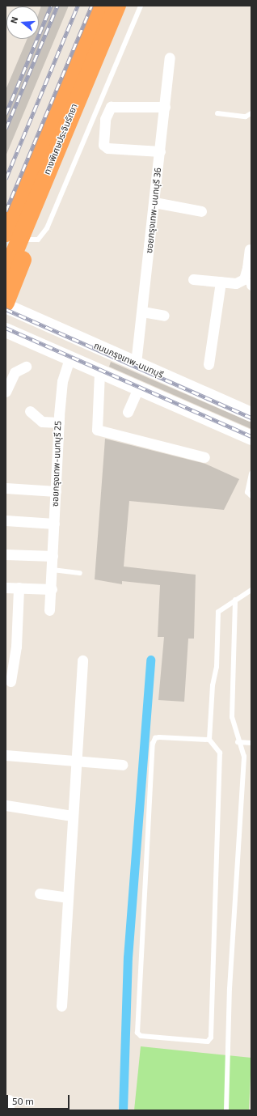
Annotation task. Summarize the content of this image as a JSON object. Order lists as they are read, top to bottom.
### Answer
{
  "streets": {
    "highway": ["ทางพิเศษประจิมรัถยา"],
    "main road": ["ถนนกรุงเทพ-นนทบุรี"],
    "street": ["ซอยกรุงเทพ-นนทบุรี 36", "ซอยกรุงเทพ-นนทบุรี 25"]
  },
  "crossings": [
    ["ซอยกรุงเทพ-นนทบุรี 36", "ถนนกรุงเทพ-นนทบุรี"]
  ],
  "scale_bar": "50 m",
  "north": "left"
}
